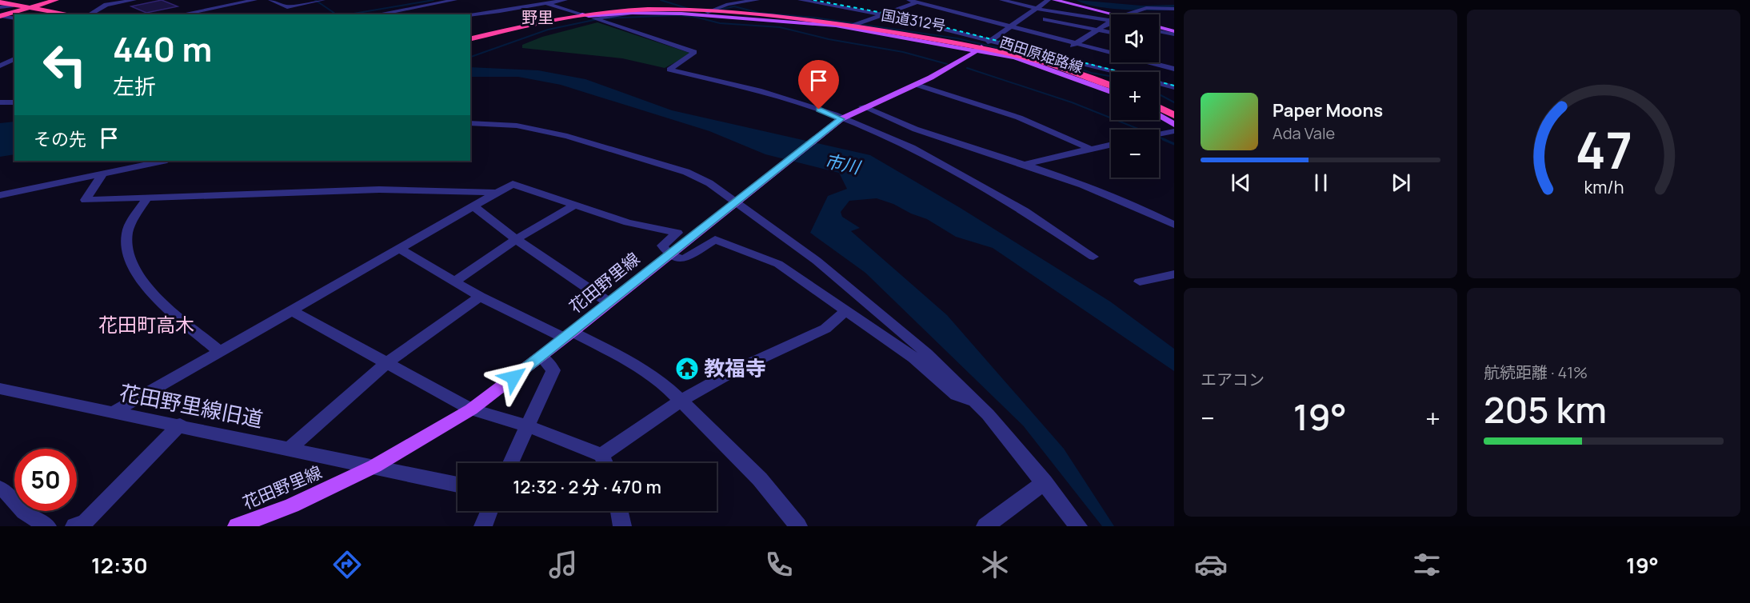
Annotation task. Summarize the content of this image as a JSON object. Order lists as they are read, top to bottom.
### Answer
{
  "streets": {
    "highway": ["国道312号"],
    "main road": ["西田原姫路線", "花田野里線"],
    "street": ["花田野里線旧道"]
  },
  "crossings": [
    ["国道312号", "西田原姫路線"],
    ["国道312号", "花田野里線"],
    ["西田原姫路線", "花田野里線"],
    ["花田野里線", "花田野里線旧道"]
  ],
  "districts": ["野里", "花田町高木"],
  "water": ["市川"],
  "places": {
    "temple": ["教福寺"]
  },
  "page": {
    "map_buttons": ["+", "−"],
    "turn": ["440 m", "左折"],
    "song": ["Paper Moons", "Ada Vale"],
    "then": "その先",
    "tile": [
      "エアコン",
      ["航続距離 · 41%", "205 km"]
    ],
    "heat": ["−", "19°", "+"],
    "limit": "50",
    "trip": "12:32 · 2 分 · 470 m",
    "tabs": ["12:30", "19°"],
    "gauge": ["47", "km/h"]
  }
}
